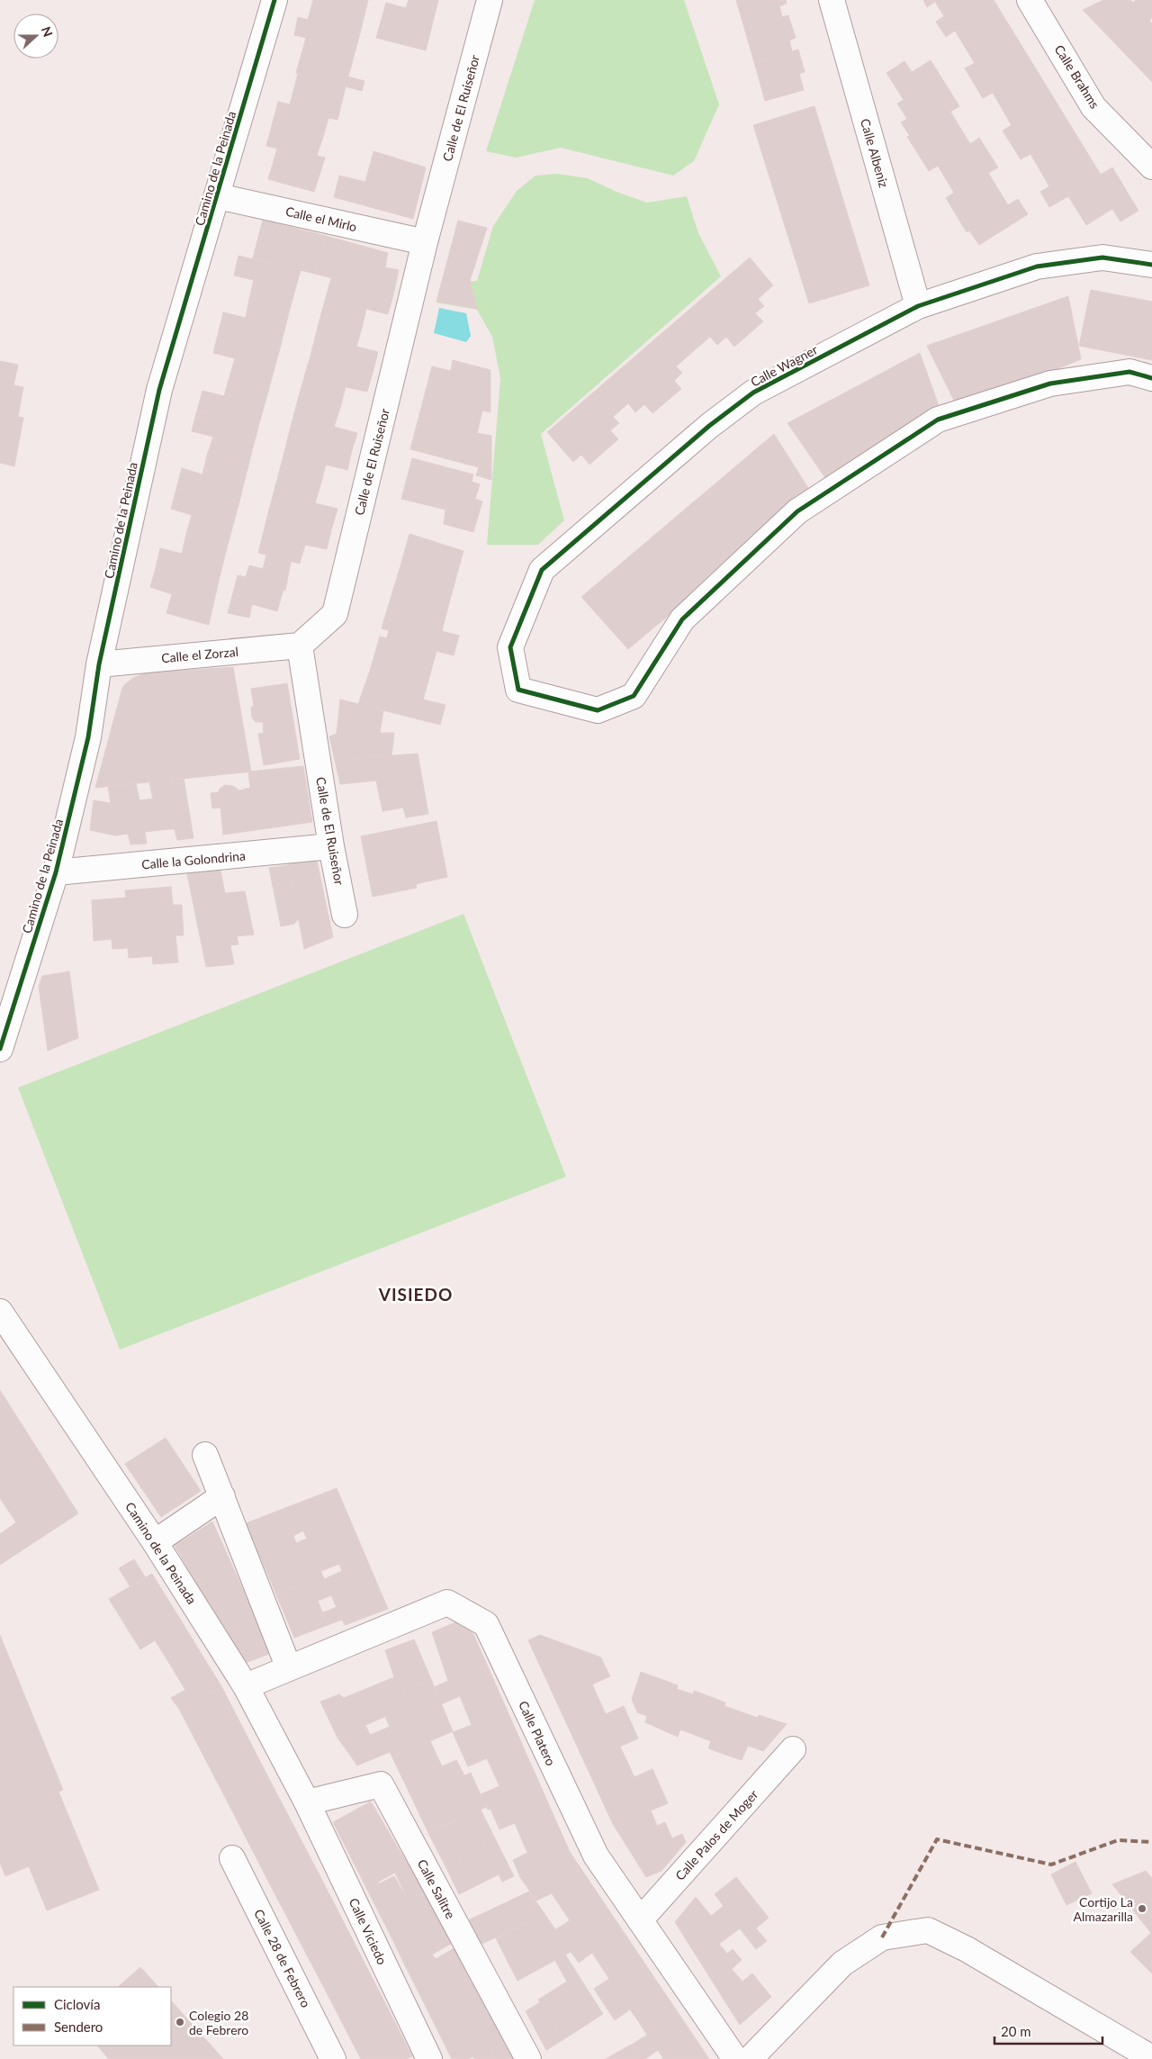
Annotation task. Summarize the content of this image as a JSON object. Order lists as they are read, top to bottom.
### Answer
{
  "streets": {
    "street": [
      "Calle Brahms",
      "Calle de El Ruiseñor",
      "Calle Albeniz",
      "Camino de la Peinada",
      "Calle el Mirlo",
      "Calle Wagner",
      "Calle el Zorzal",
      "Calle la Golondrina",
      "Calle Platero",
      "Calle Palos de Moger",
      "Calle Salitre",
      "Calle Viciedo",
      "Calle 28 de Febrero"
    ]
  },
  "crossings": [
    ["Calle de El Ruiseñor", "Calle el Mirlo"],
    ["Calle de El Ruiseñor", "Calle el Zorzal"],
    ["Calle de El Ruiseñor", "Calle la Golondrina"],
    ["Calle Albeniz", "Calle Wagner"],
    ["Camino de la Peinada", "Calle el Mirlo"],
    ["Camino de la Peinada", "Calle el Zorzal"],
    ["Camino de la Peinada", "Calle la Golondrina"],
    ["Camino de la Peinada", "Calle Platero"],
    ["Camino de la Peinada", "Calle Salitre"],
    ["Camino de la Peinada", "Calle Viciedo"],
    ["Calle Platero", "Calle Palos de Moger"],
    ["Calle Salitre", "Calle Viciedo"]
  ],
  "districts": ["VISIEDO"],
  "places": ["Cortijo La Almazarilla", "Colegio 28 de Febrero"],
  "legend": ["Ciclovía", "Sendero"],
  "scale_bar": "20 m",
  "north": "right"
}
